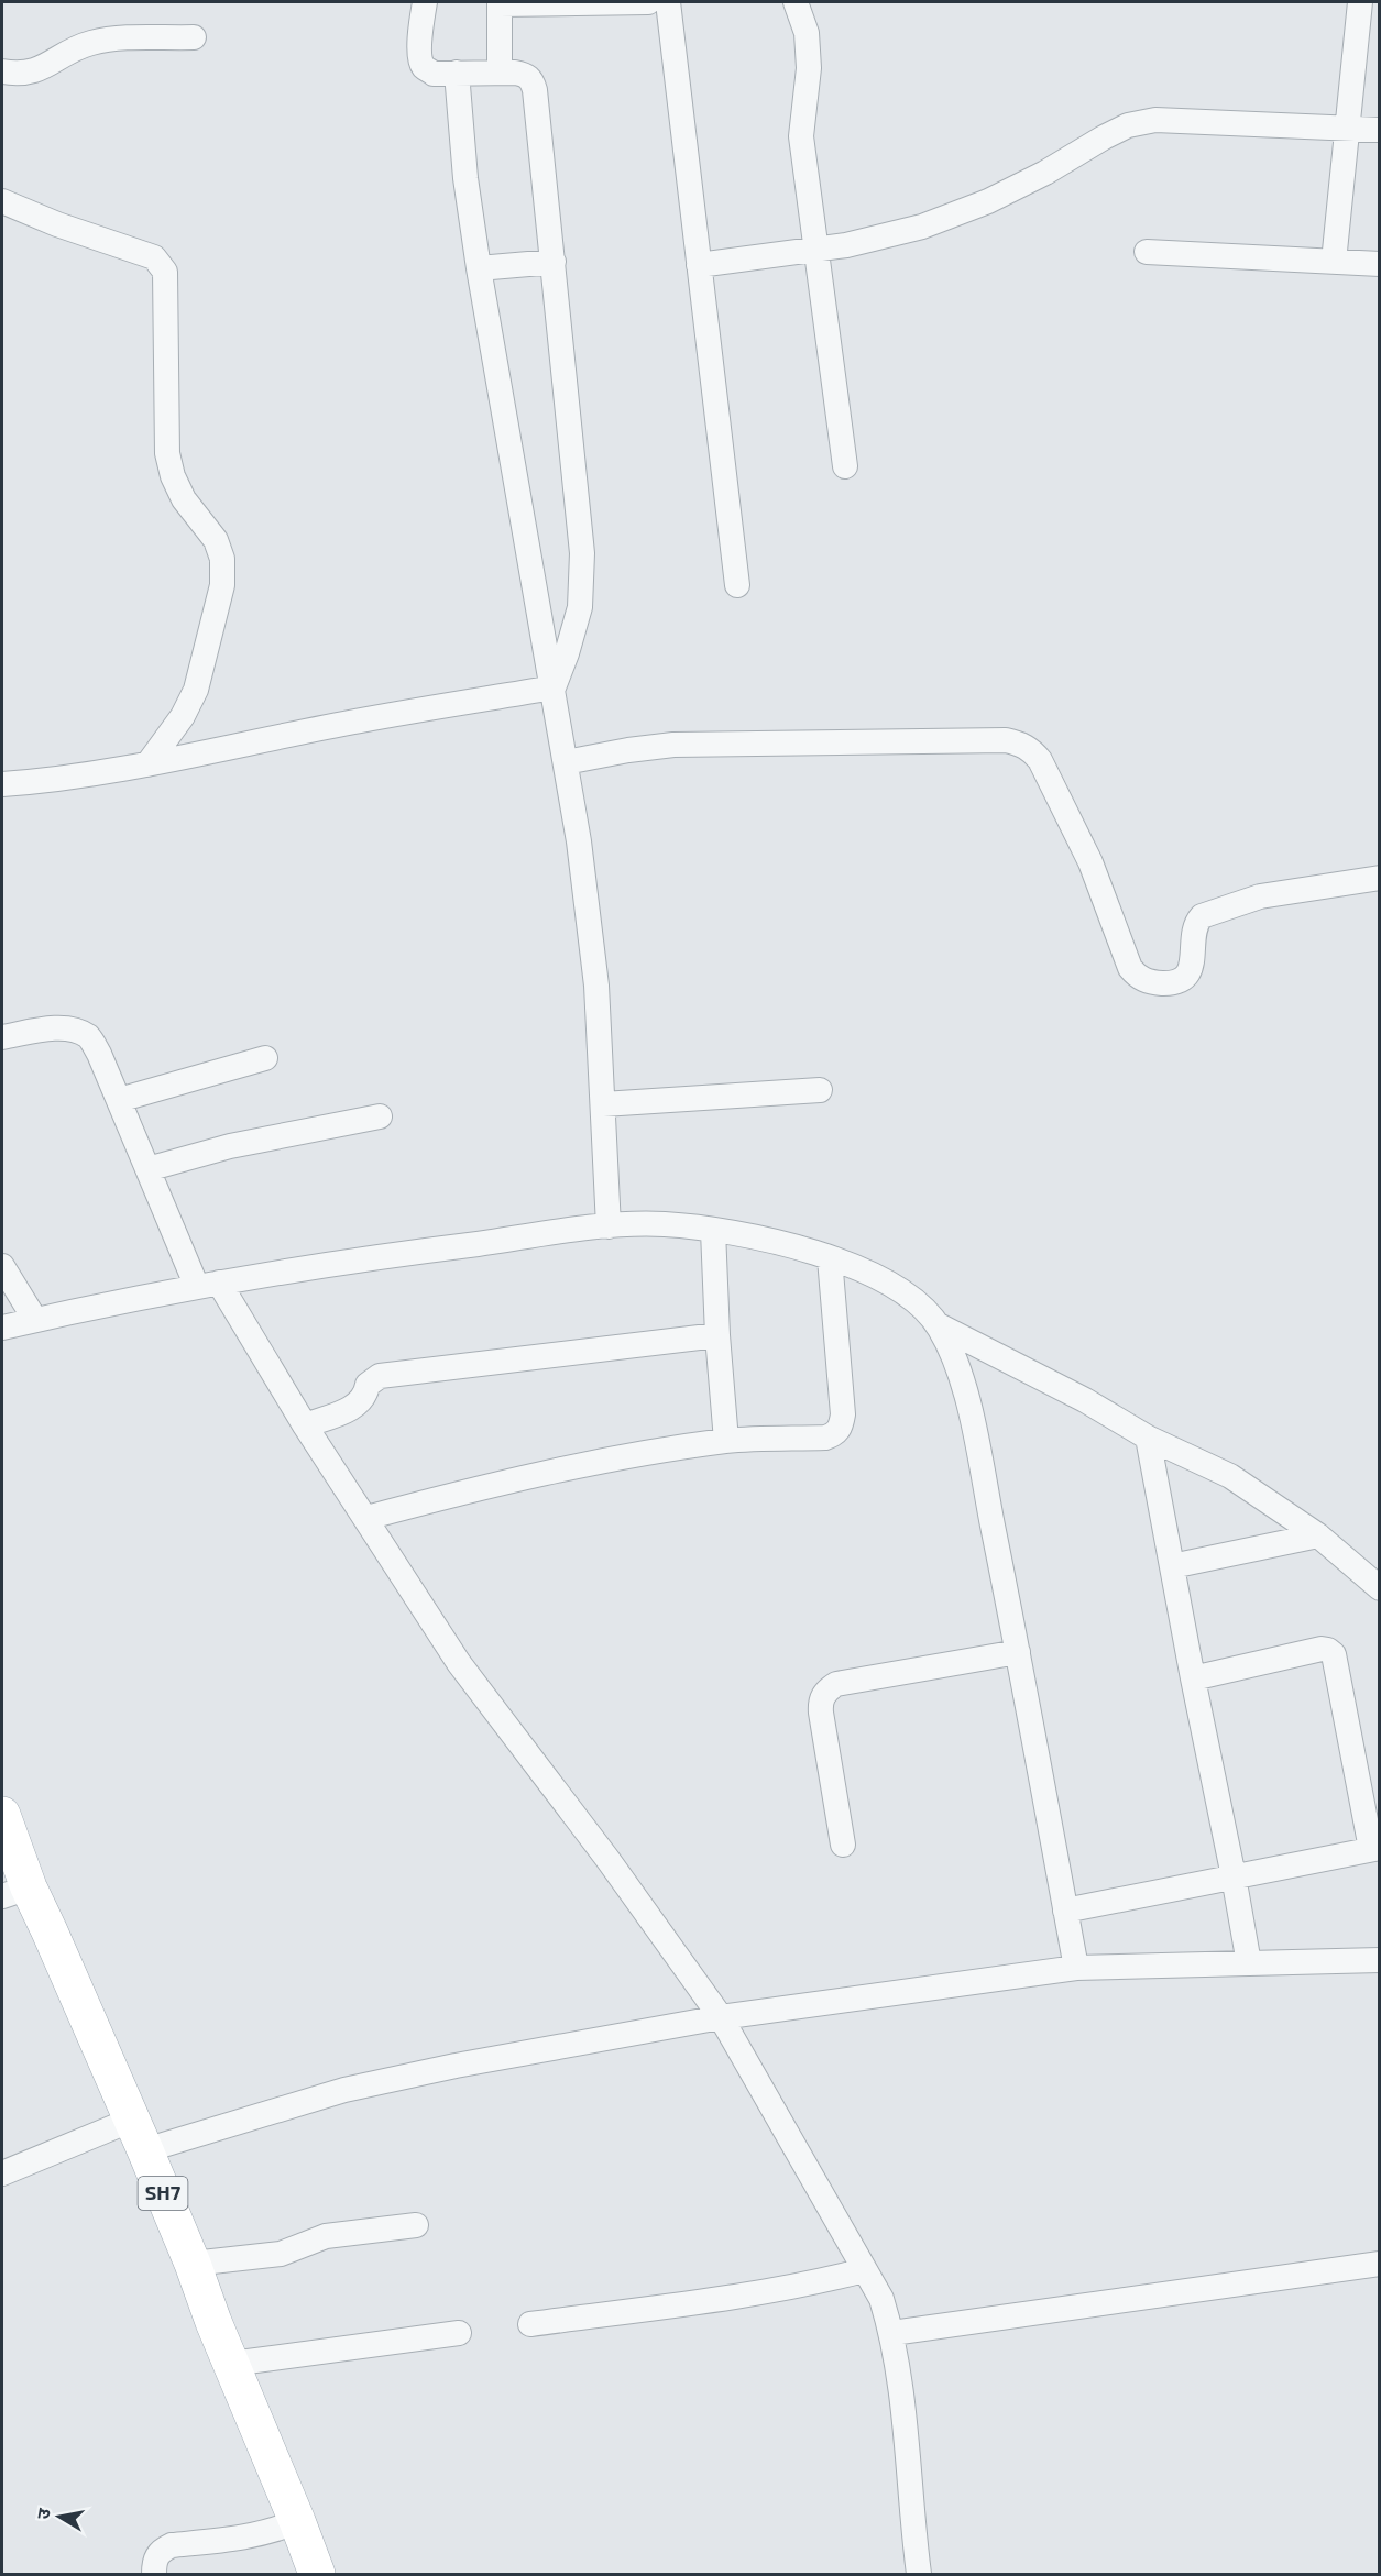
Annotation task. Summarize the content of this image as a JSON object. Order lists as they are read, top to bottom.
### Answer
{
  "streets": {
    "main road": ["SH7"]
  },
  "north": "left"
}
